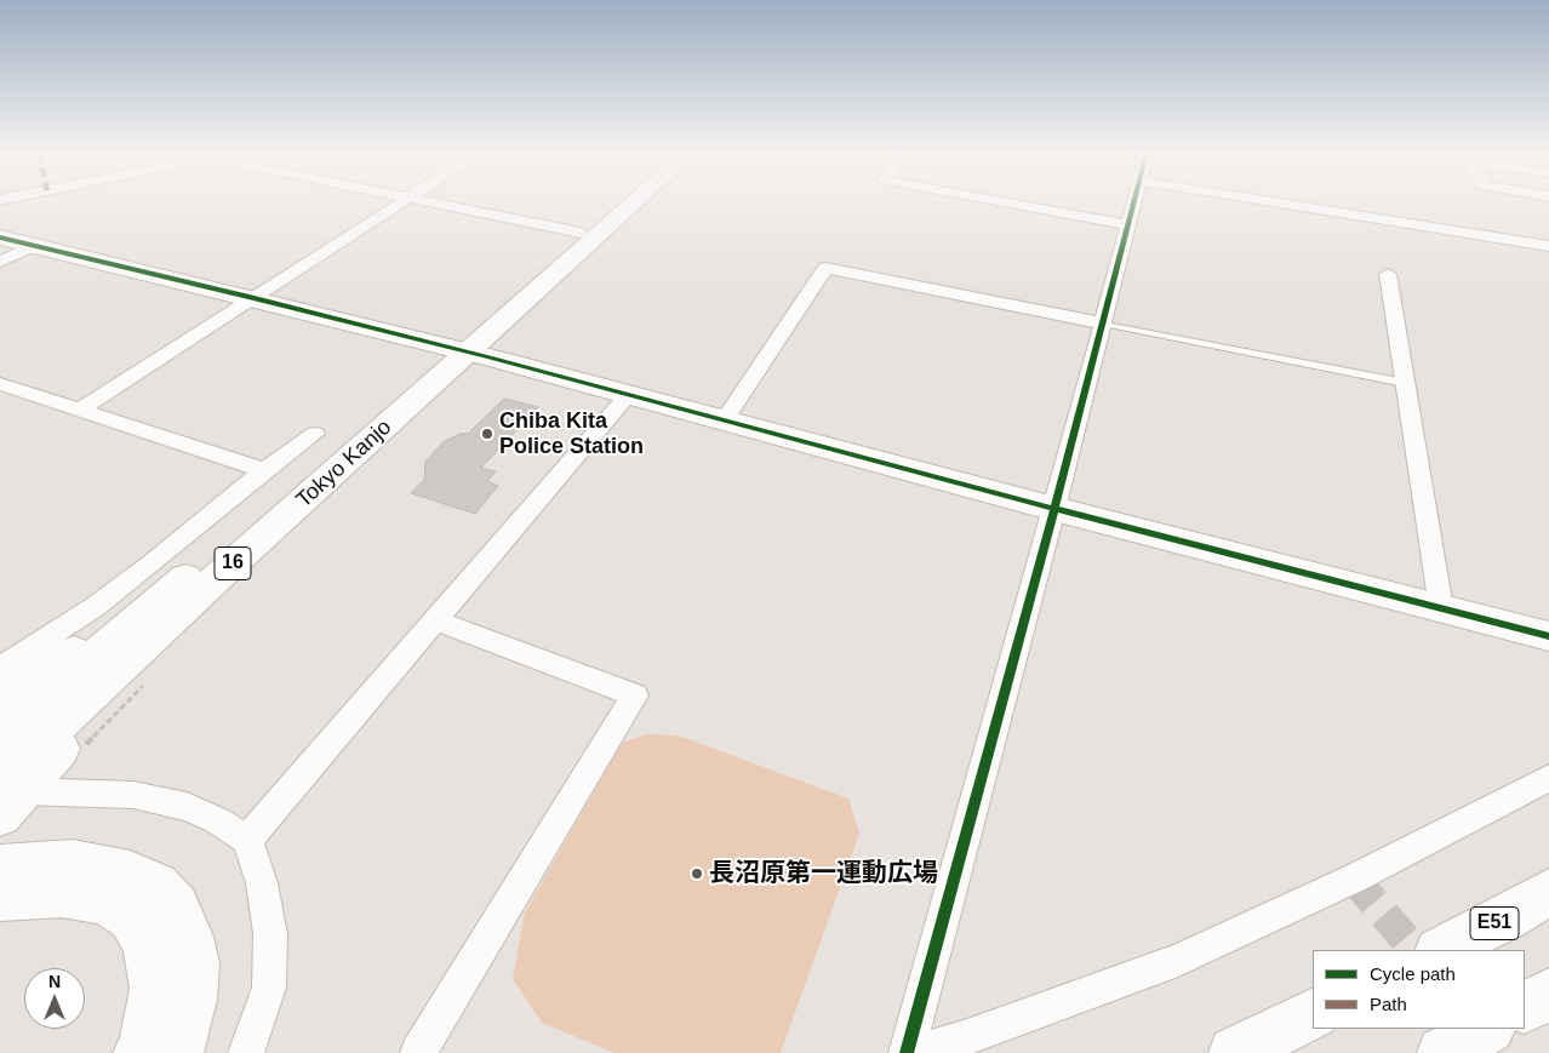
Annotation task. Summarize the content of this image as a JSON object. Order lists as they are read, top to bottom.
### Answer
{
  "streets": {
    "main road": ["Tokyo Kanjo", "16", "E51"]
  },
  "places": ["Chiba Kita Police Station", "長沼原第一運動広場"],
  "legend": ["Cycle path", "Path"],
  "north": "top"
}
